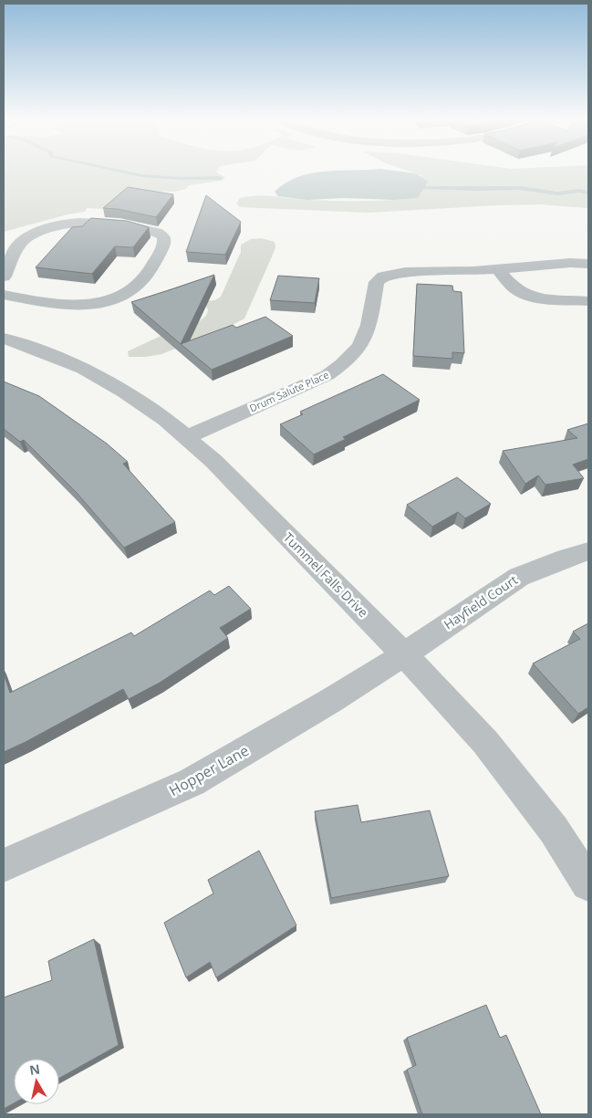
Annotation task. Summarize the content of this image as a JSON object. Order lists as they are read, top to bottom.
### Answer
{
  "streets": {
    "street": [
      "Drum Salute Place",
      "Tummel Falls Drive",
      "Hayfield Court",
      "Hopper Lane"
    ]
  },
  "crossings": [
    ["Drum Salute Place", "Tummel Falls Drive"],
    ["Tummel Falls Drive", "Hayfield Court"],
    ["Tummel Falls Drive", "Hopper Lane"],
    ["Hayfield Court", "Hopper Lane"]
  ],
  "north": "top"
}
